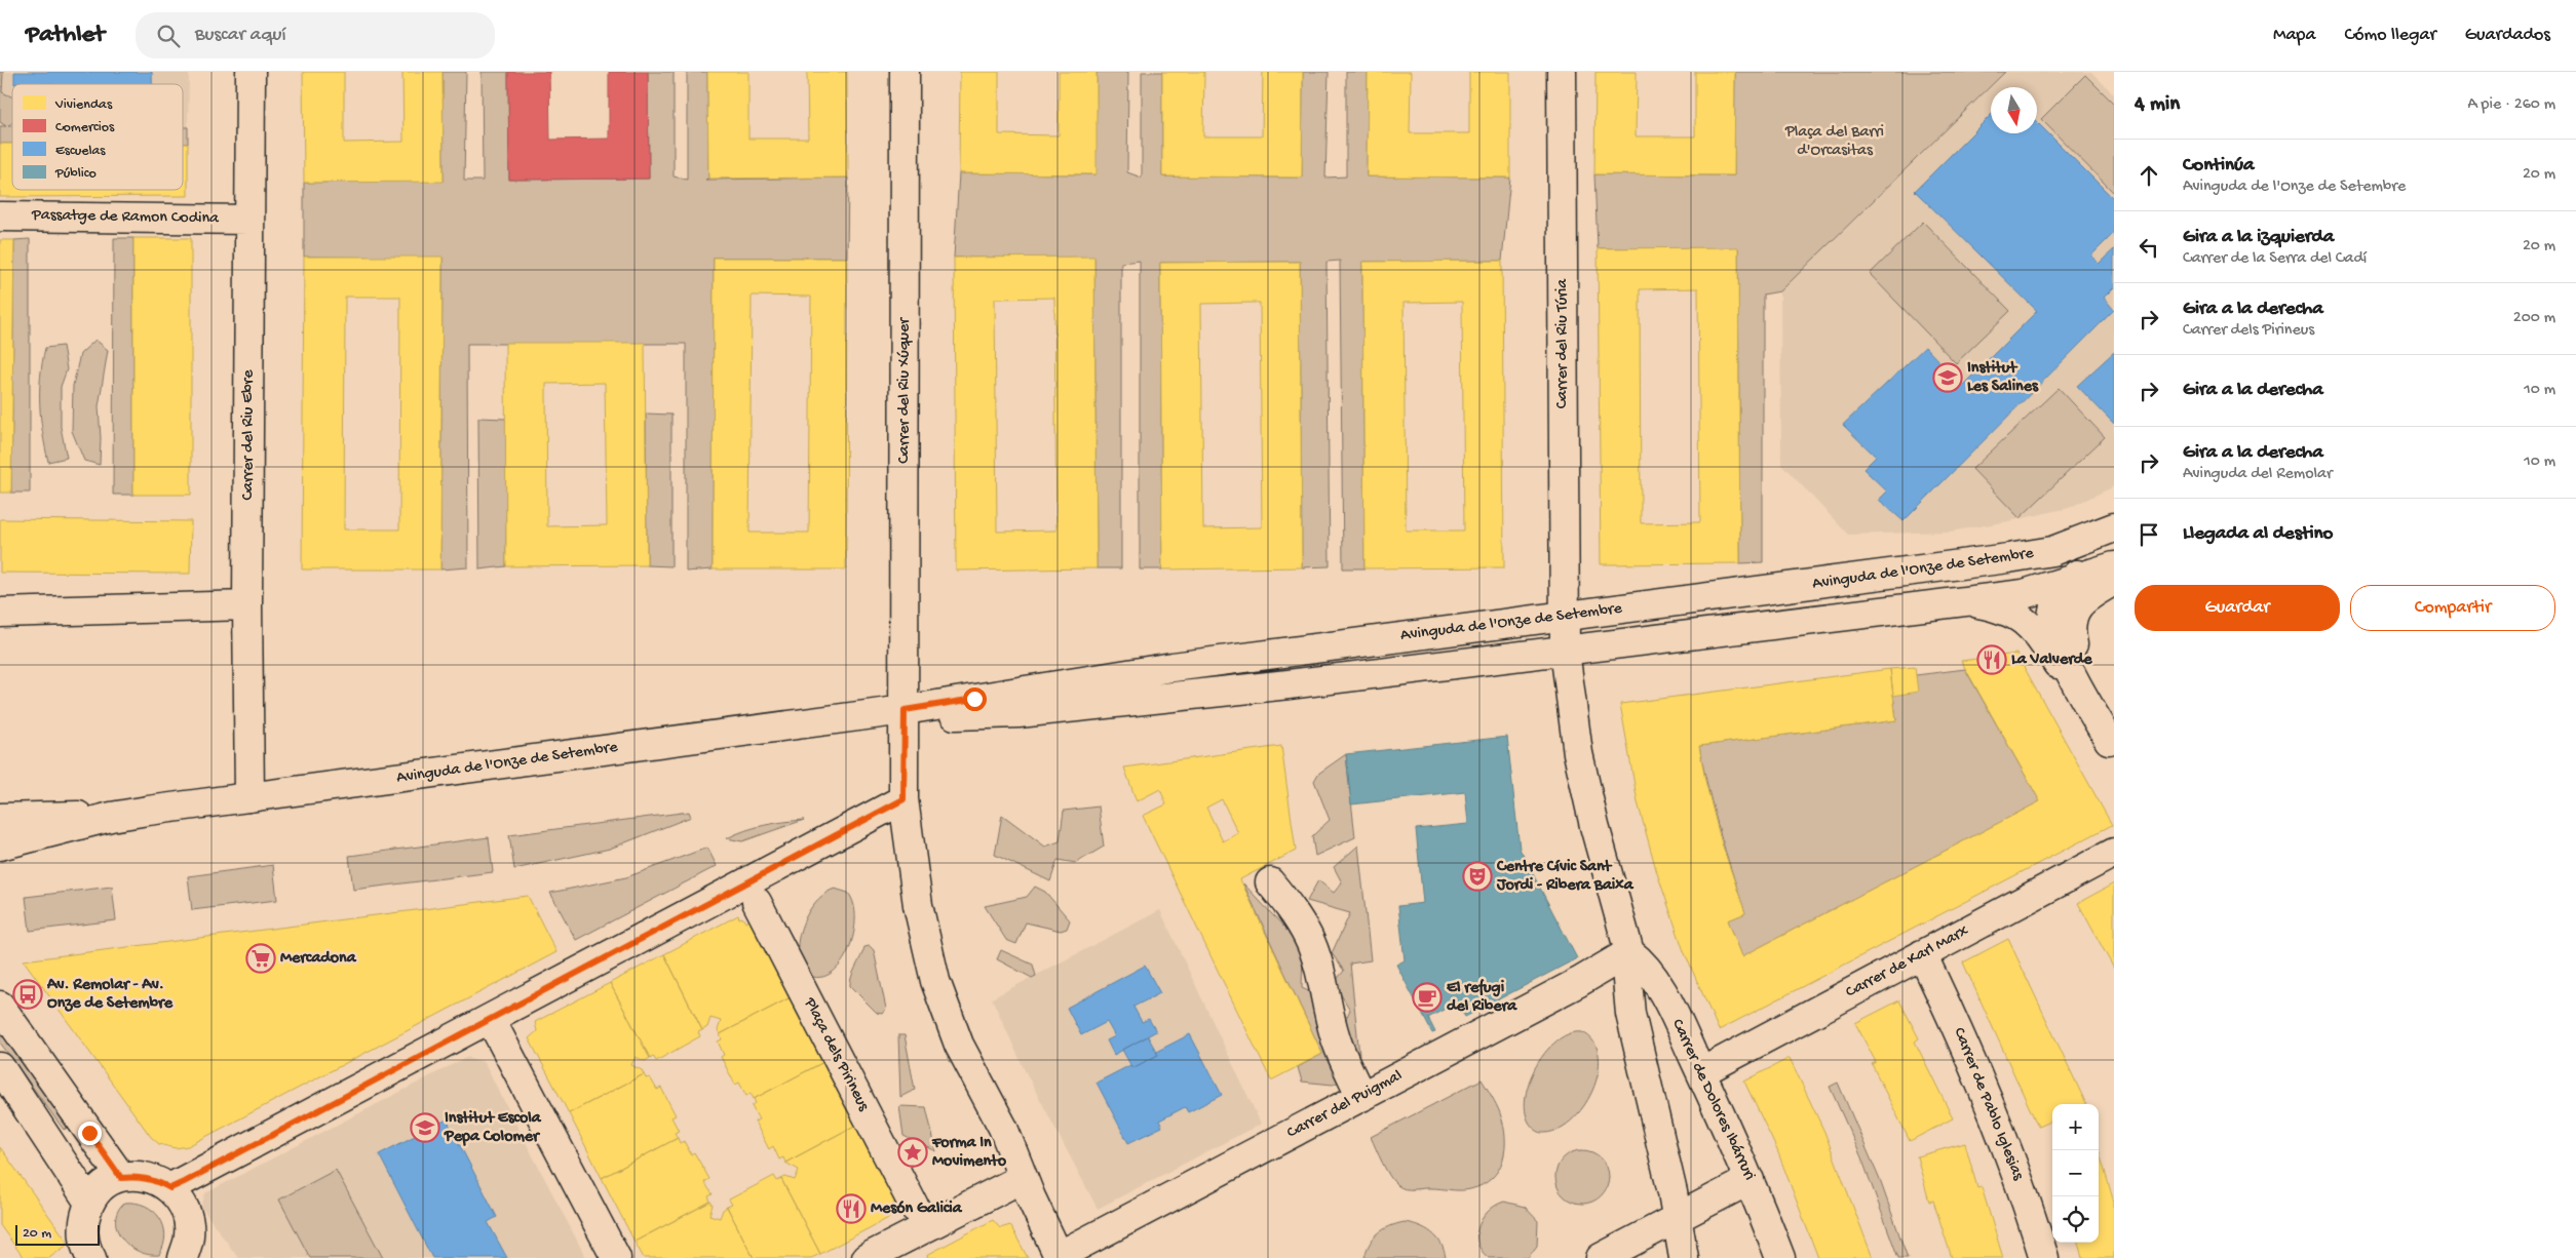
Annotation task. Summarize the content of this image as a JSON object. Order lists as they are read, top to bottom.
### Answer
{
  "streets": {
    "street": [
      "Passatge de Ramon Codina",
      "Carrer del Riu Túria",
      "Carrer del Riu Xúquer",
      "Carrer del Riu Ebre",
      "Avinguda de l'Onze de Setembre",
      "Carrer de Karl Marx",
      "Plaça dels Pirineus",
      "Carrer de Dolores Ibárruri",
      "Carrer de Pablo Iglesias",
      "Carrer del Puigmal"
    ]
  },
  "crossings": [
    ["Passatge de Ramon Codina", "Carrer del Riu Ebre"],
    ["Carrer del Riu Túria", "Avinguda de l'Onze de Setembre"],
    ["Carrer del Riu Xúquer", "Avinguda de l'Onze de Setembre"],
    ["Carrer del Riu Xúquer", "Carrer del Puigmal"],
    ["Carrer del Riu Ebre", "Avinguda de l'Onze de Setembre"],
    ["Carrer de Karl Marx", "Carrer de Dolores Ibárruri"],
    ["Carrer de Karl Marx", "Carrer de Pablo Iglesias"],
    ["Carrer de Dolores Ibárruri", "Carrer del Puigmal"]
  ],
  "parks": ["Plaça del Barri d'Orcasitas"],
  "places": {
    "school or university": ["Institut Les Salines", "Institut Escola Pepa Colomer"],
    "restaurant": ["La Valverde", "Mesón Galicia"],
    "theatre": ["Centre Cívic Sant Jordi - Ribera Baixa"],
    "supermarket": ["Mercadona"],
    "bus stop": ["Av. Remolar - Av. Onze de Setembre"],
    "cafe": ["El refugi del Ribera"],
    "place": ["Forma In Movimento"]
  },
  "legend": [
    "Viviendas",
    "Comercios",
    "Escuelas",
    "Público"
  ],
  "scale_bar": "20 m",
  "north": "bottom",
  "page": {
    "header": "Pathlet",
    "search": "Buscar aquí",
    "nav": ["Mapa", "Cómo llegar", "Guardados"],
    "heading": ["4 min", "A pie · 260 m"],
    "list": [
      ["Continúa", "Avinguda de l'Onze de Setembre", "20 m"],
      ["Gira a la izquierda", "Carrer de la Serra del Cadí", "20 m"],
      ["Gira a la derecha", "Carrer dels Pirineus", "200 m"],
      ["Gira a la derecha", "10 m"],
      ["Gira a la derecha", "Avinguda del Remolar", "10 m"],
      "Llegada al destino"
    ],
    "buttons": ["Guardar", "Compartir"],
    "map_buttons": ["+", "−"],
    "scale": "20 m"
  }
}
